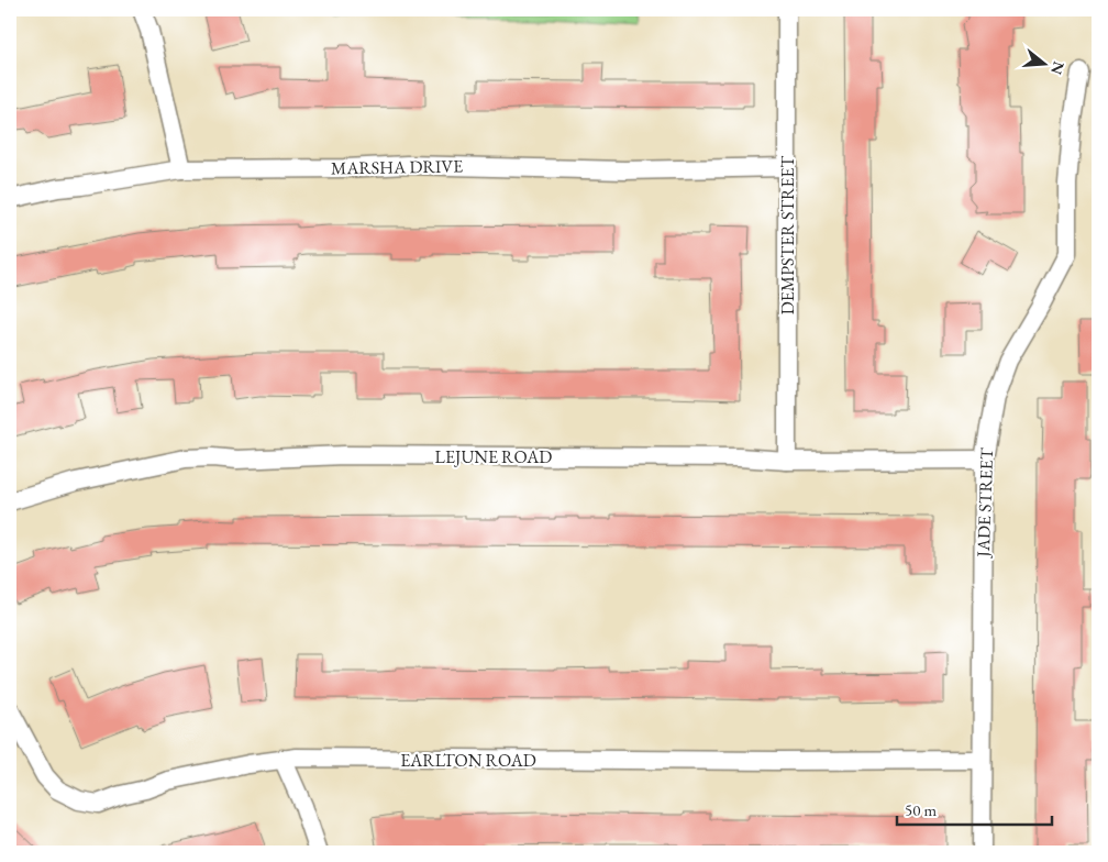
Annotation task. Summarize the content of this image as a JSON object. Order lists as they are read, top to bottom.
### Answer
{
  "streets": {
    "street": [
      "MARSHA DRIVE",
      "DEMPSTER STREET",
      "LEJUNE ROAD",
      "JADE STREET",
      "EARLTON ROAD"
    ]
  },
  "crossings": [
    ["MARSHA DRIVE", "DEMPSTER STREET"],
    ["DEMPSTER STREET", "LEJUNE ROAD"],
    ["LEJUNE ROAD", "JADE STREET"],
    ["JADE STREET", "EARLTON ROAD"]
  ],
  "scale_bar": "50 m",
  "north": "right"
}
